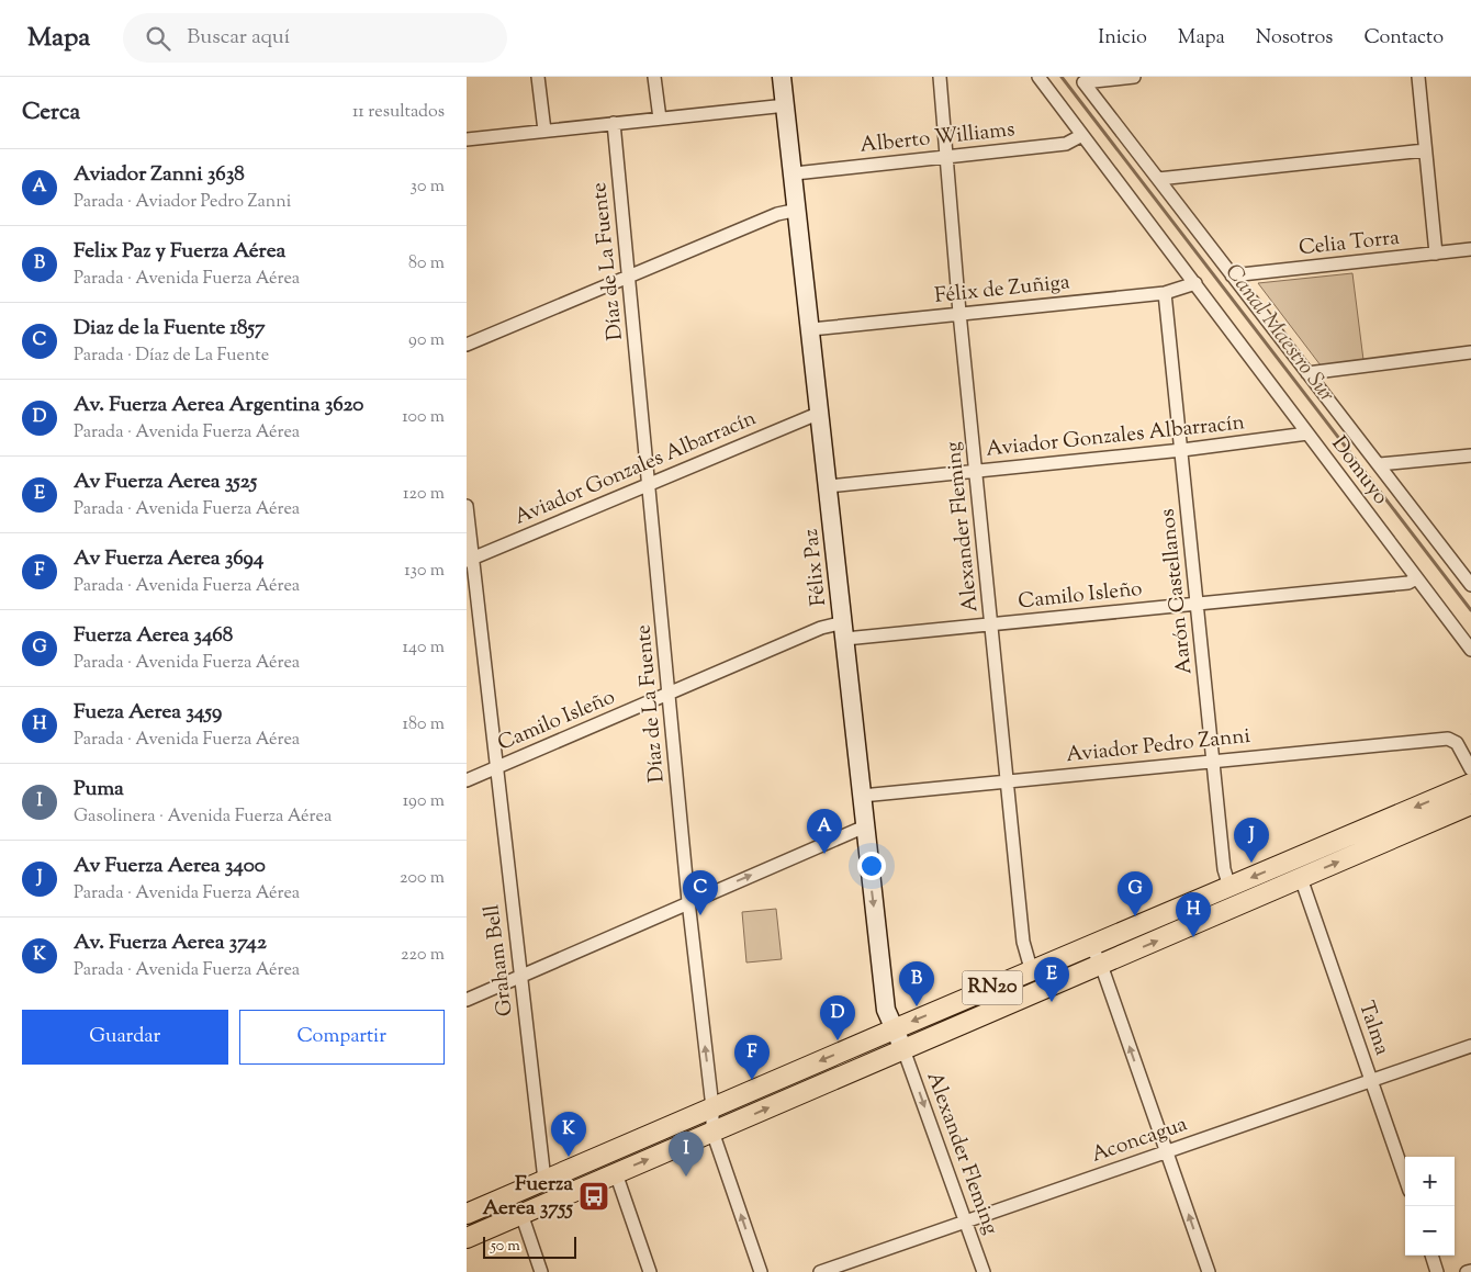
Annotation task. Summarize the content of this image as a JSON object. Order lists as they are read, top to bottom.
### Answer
{
  "streets": {
    "main road": ["Félix Paz", "RN20"],
    "street": [
      "Alberto Williams",
      "Celia Torra",
      "Díaz de La Fuente",
      "Félix de Zuñiga",
      "Aviador Gonzales Albarracín",
      "Domuyo",
      "Alexander Fleming",
      "Aarón Castellanos",
      "Camilo Isleño",
      "Aviador Pedro Zanni",
      "Graham Bell",
      "Talma",
      "Aconcagua"
    ]
  },
  "crossings": [
    ["Alberto Williams", "Domuyo"],
    ["Alberto Williams", "Alexander Fleming"],
    ["Alberto Williams", "Félix Paz"],
    ["Celia Torra", "Domuyo"],
    ["Díaz de La Fuente", "Aviador Gonzales Albarracín"],
    ["Díaz de La Fuente", "Camilo Isleño"],
    ["Díaz de La Fuente", "RN20"],
    ["Félix de Zuñiga", "Domuyo"],
    ["Félix de Zuñiga", "Alexander Fleming"],
    ["Félix de Zuñiga", "Félix Paz"],
    ["Félix de Zuñiga", "Aarón Castellanos"],
    ["Aviador Gonzales Albarracín", "Domuyo"],
    ["Aviador Gonzales Albarracín", "Alexander Fleming"],
    ["Aviador Gonzales Albarracín", "Félix Paz"],
    ["Aviador Gonzales Albarracín", "Aarón Castellanos"],
    ["Aviador Gonzales Albarracín", "Graham Bell"],
    ["Domuyo", "Camilo Isleño"],
    ["Alexander Fleming", "Félix Paz"],
    ["Alexander Fleming", "Camilo Isleño"],
    ["Alexander Fleming", "Aviador Pedro Zanni"],
    ["Alexander Fleming", "RN20"],
    ["Alexander Fleming", "Aconcagua"],
    ["Félix Paz", "Camilo Isleño"],
    ["Félix Paz", "Aviador Pedro Zanni"],
    ["Félix Paz", "RN20"],
    ["Aarón Castellanos", "Camilo Isleño"],
    ["Aarón Castellanos", "Aviador Pedro Zanni"],
    ["Aarón Castellanos", "RN20"],
    ["Camilo Isleño", "Graham Bell"],
    ["Graham Bell", "RN20"],
    ["RN20", "Talma"],
    ["Talma", "Aconcagua"]
  ],
  "water": ["Canal Maestro Sur"],
  "places": {
    "bus stop": ["Fuerza Aerea 3755"]
  },
  "scale_bar": "50 m",
  "page": {
    "header": "Mapa",
    "search": "Buscar aquí",
    "nav": [
      "Inicio",
      "Mapa",
      "Nosotros",
      "Contacto"
    ],
    "heading": ["Cerca", "11 resultados"],
    "list": [
      {
        "mark": "A",
        "name": "Aviador Zanni 3638",
        "note": "Parada · Aviador Pedro Zanni",
        "value": "30 m"
      },
      {
        "mark": "B",
        "name": "Felix Paz y Fuerza Aérea",
        "note": "Parada · Avenida Fuerza Aérea",
        "value": "80 m"
      },
      {
        "mark": "C",
        "name": "Diaz de la Fuente 1857",
        "note": "Parada · Díaz de La Fuente",
        "value": "90 m"
      },
      {
        "mark": "D",
        "name": "Av. Fuerza Aerea Argentina 3620",
        "note": "Parada · Avenida Fuerza Aérea",
        "value": "100 m"
      },
      {
        "mark": "E",
        "name": "Av Fuerza Aerea 3525",
        "note": "Parada · Avenida Fuerza Aérea",
        "value": "120 m"
      },
      {
        "mark": "F",
        "name": "Av Fuerza Aerea 3694",
        "note": "Parada · Avenida Fuerza Aérea",
        "value": "130 m"
      },
      {
        "mark": "G",
        "name": "Fuerza Aerea 3468",
        "note": "Parada · Avenida Fuerza Aérea",
        "value": "140 m"
      },
      {
        "mark": "H",
        "name": "Fueza Aerea 3459",
        "note": "Parada · Avenida Fuerza Aérea",
        "value": "180 m"
      },
      {
        "mark": "I",
        "name": "Puma",
        "note": "Gasolinera · Avenida Fuerza Aérea",
        "value": "190 m"
      },
      {
        "mark": "J",
        "name": "Av Fuerza Aerea 3400",
        "note": "Parada · Avenida Fuerza Aérea",
        "value": "200 m"
      },
      {
        "mark": "K",
        "name": "Av. Fuerza Aerea 3742",
        "note": "Parada · Avenida Fuerza Aérea",
        "value": "220 m"
      }
    ],
    "pins": [
      "A",
      "J",
      "C",
      "G",
      "H",
      "E",
      "B",
      "D",
      "F",
      "K",
      "I"
    ],
    "buttons": ["Guardar", "Compartir"],
    "map_buttons": ["+", "−"],
    "scale": "50 m"
  }
}
